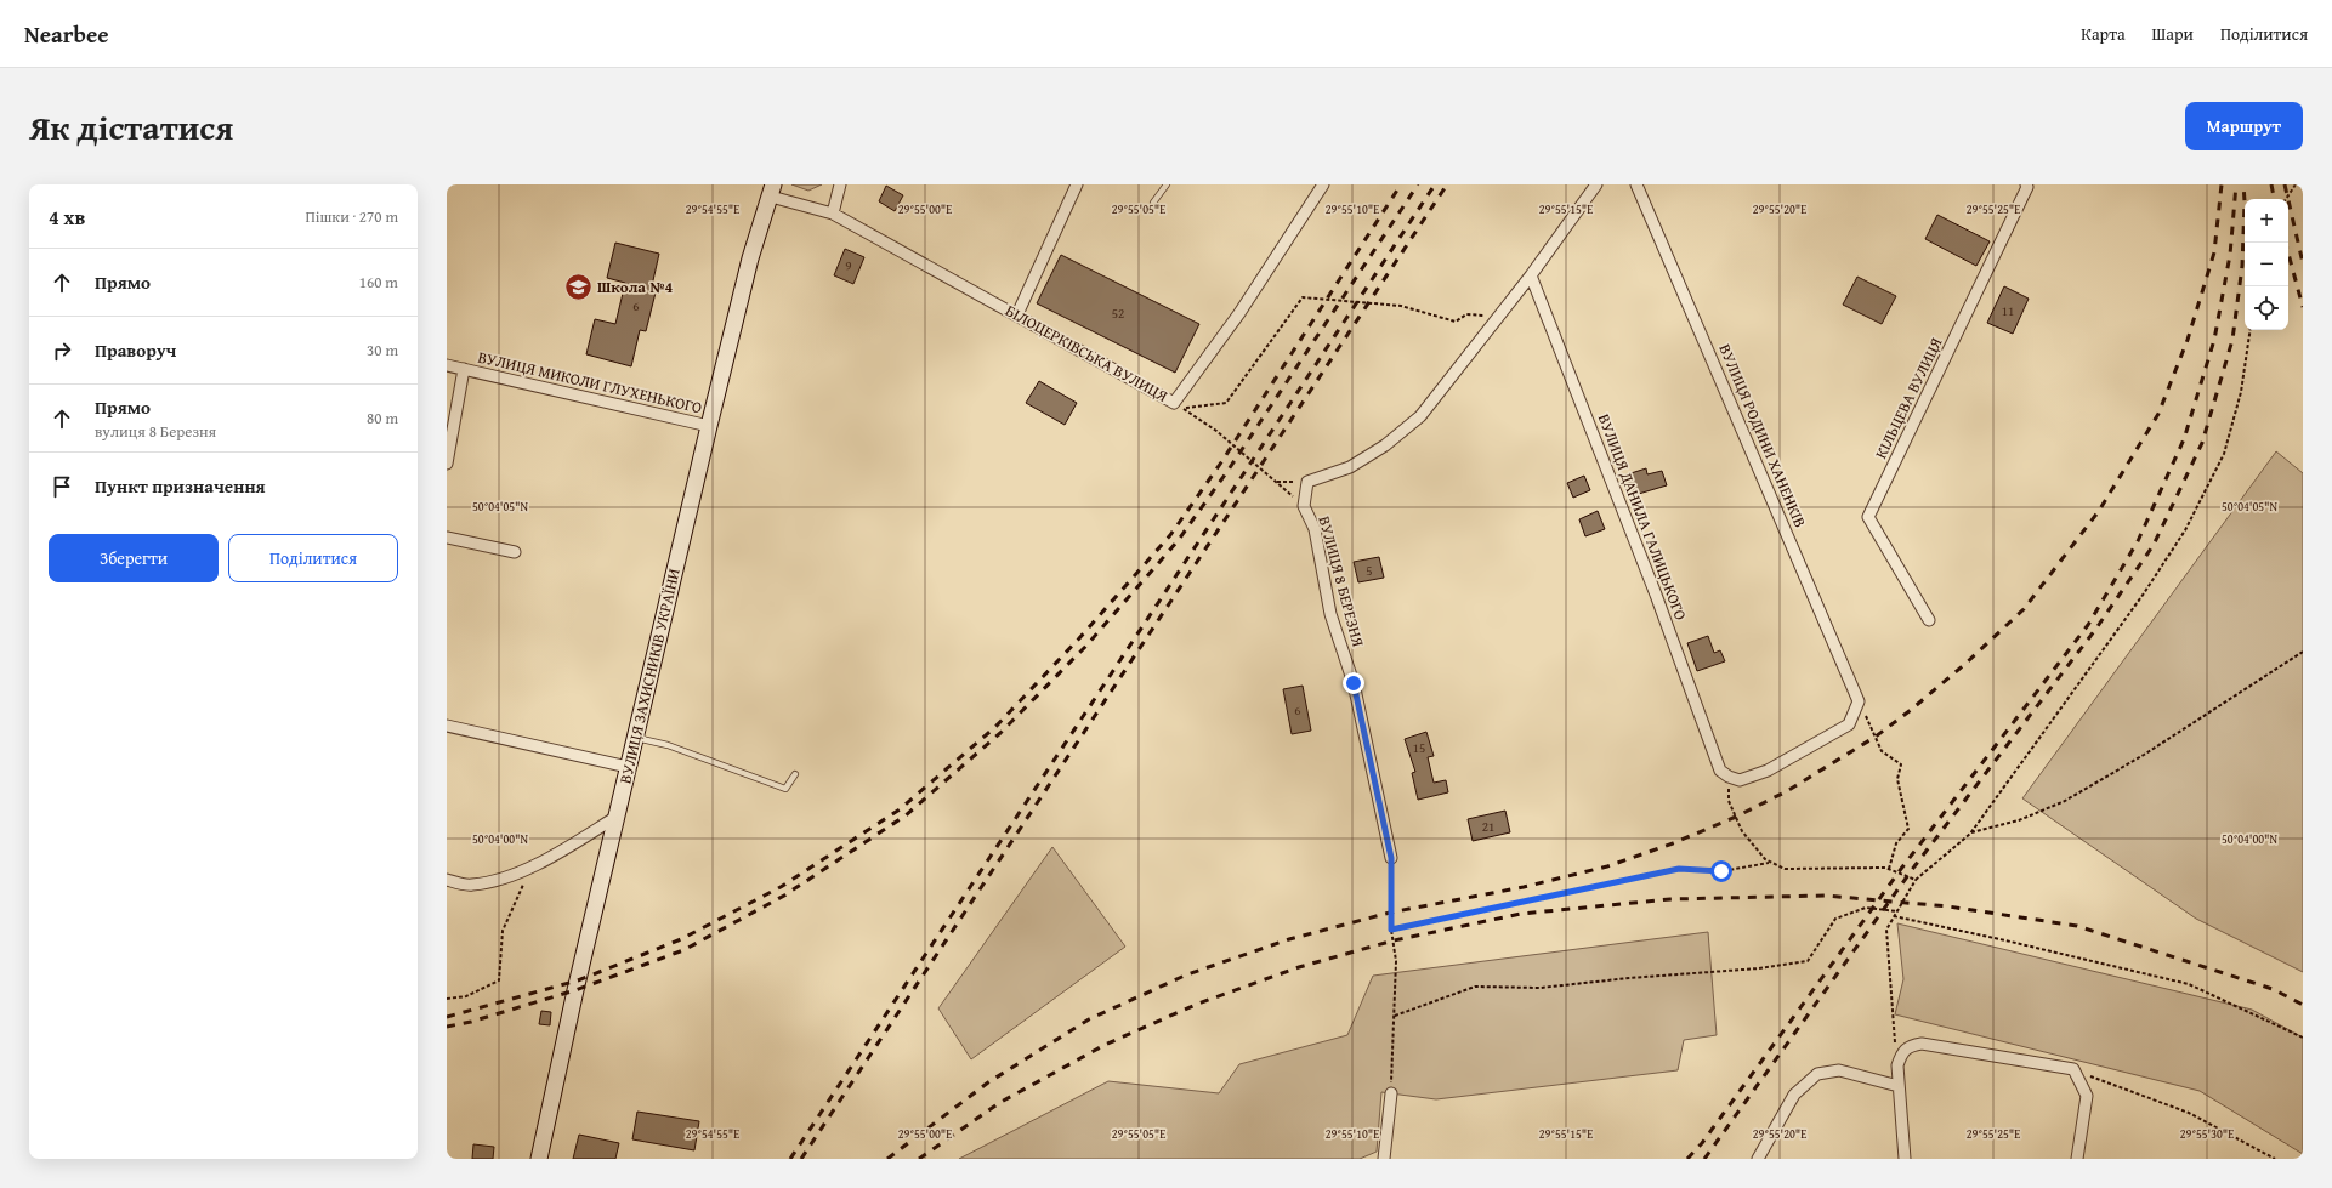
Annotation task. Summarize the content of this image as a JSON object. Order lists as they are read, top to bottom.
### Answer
{
  "streets": {
    "main road": ["ВУЛИЦЯ ЗАХИСНИКІВ УКРАЇНИ"],
    "street": [
      "БІЛОЦЕРКІВСЬКА ВУЛИЦЯ",
      "ВУЛИЦЯ МИКОЛИ ГЛУХЕНЬКОГО",
      "КІЛЬЦЕВА ВУЛИЦЯ",
      "ВУЛИЦЯ РОДИНИ ХАНЕНКІВ",
      "ВУЛИЦЯ ДАНИЛА ГАЛИЦЬКОГО",
      "ВУЛИЦЯ 8 БЕРЕЗНЯ"
    ]
  },
  "crossings": [
    ["БІЛОЦЕРКІВСЬКА ВУЛИЦЯ", "ВУЛИЦЯ ЗАХИСНИКІВ УКРАЇНИ"],
    ["ВУЛИЦЯ МИКОЛИ ГЛУХЕНЬКОГО", "ВУЛИЦЯ ЗАХИСНИКІВ УКРАЇНИ"]
  ],
  "places": {
    "school or university": ["Школа №4"]
  },
  "house_numbers": [
    "9",
    "6",
    "11",
    "52",
    "5",
    "6",
    "15",
    "21"
  ],
  "page": {
    "header": "Nearbee",
    "nav": ["Карта", "Шари", "Поділитися"],
    "title": "Як дістатися",
    "buttons": [
      "Маршрут",
      ["Зберегти", "Поділитися"]
    ],
    "heading": ["4 хв", "Пішки · 270 m"],
    "map_buttons": ["+", "−"],
    "list": [
      ["Прямо", "160 m"],
      ["Праворуч", "30 m"],
      ["Прямо", "вулиця 8 Березня", "80 m"],
      "Пункт призначення"
    ]
  },
  "coordinates": [
    "29°54'55\"E",
    "29°55'00\"E",
    "29°55'05\"E",
    "29°55'10\"E",
    "29°55'15\"E",
    "29°55'20\"E",
    "29°55'25\"E",
    "50°04'05\"N",
    "50°04'00\"N",
    "29°55'30\"E"
  ]
}
